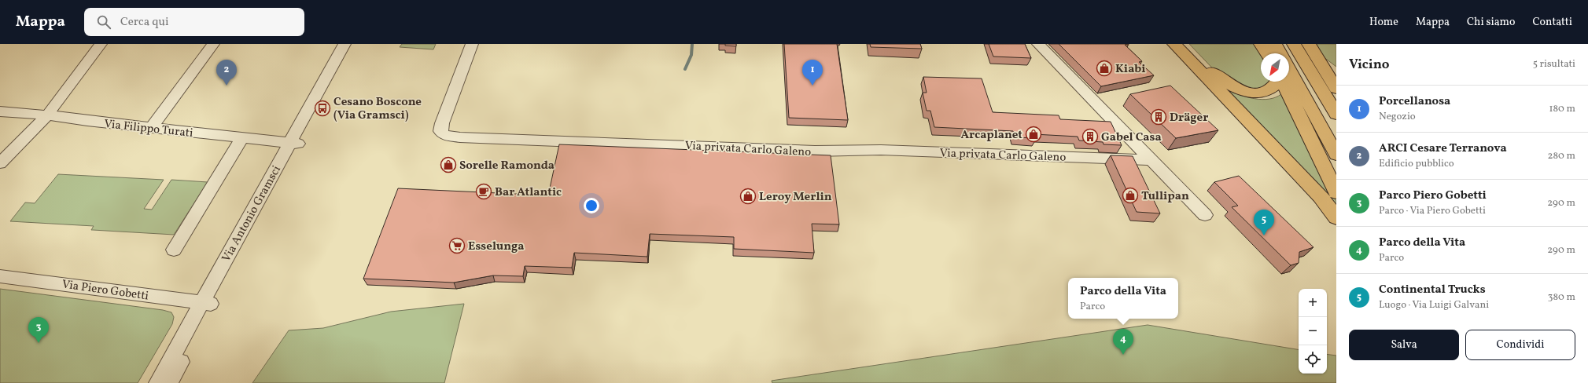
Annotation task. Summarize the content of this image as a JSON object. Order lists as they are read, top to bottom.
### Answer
{
  "streets": {
    "street": [
      "Via Filippo Turati",
      "Via privata Carlo Galeno",
      "Via Antonio Gramsci",
      "Via Piero Gobetti"
    ]
  },
  "crossings": [
    ["Via Filippo Turati", "Via Antonio Gramsci"],
    ["Via Antonio Gramsci", "Via Piero Gobetti"]
  ],
  "places": {
    "shop": [
      "Kiabi",
      "Arcaplanet",
      "Sorelle Ramonda",
      "Tullipan",
      "Leroy Merlin"
    ],
    "bus stop": ["Cesano Boscone (Via Gramsci)"],
    "building": ["Dräger", "Gabel Casa"],
    "cafe": ["Bar Atlantic"],
    "supermarket": ["Esselunga"]
  },
  "north": "bottom left",
  "page": {
    "header": "Mappa",
    "search": "Cerca qui",
    "nav": [
      "Home",
      "Mappa",
      "Chi siamo",
      "Contatti"
    ],
    "heading": ["Vicino", "5 risultati"],
    "pins": [
      "1",
      "2",
      "5",
      "3",
      "4"
    ],
    "list": [
      {
        "mark": "1",
        "name": "Porcellanosa",
        "note": "Negozio",
        "value": "180 m"
      },
      {
        "mark": "2",
        "name": "ARCI Cesare Terranova",
        "note": "Edificio pubblico",
        "value": "280 m"
      },
      {
        "mark": "3",
        "name": "Parco Piero Gobetti",
        "note": "Parco · Via Piero Gobetti",
        "value": "290 m"
      },
      {
        "mark": "4",
        "name": "Parco della Vita",
        "note": "Parco",
        "value": "290 m"
      },
      {
        "mark": "5",
        "name": "Continental Trucks",
        "note": "Luogo · Via Luigi Galvani",
        "value": "380 m"
      }
    ],
    "popup": ["Parco della Vita", "Parco"],
    "map_buttons": ["+", "−"],
    "buttons": ["Salva", "Condividi"]
  }
}
